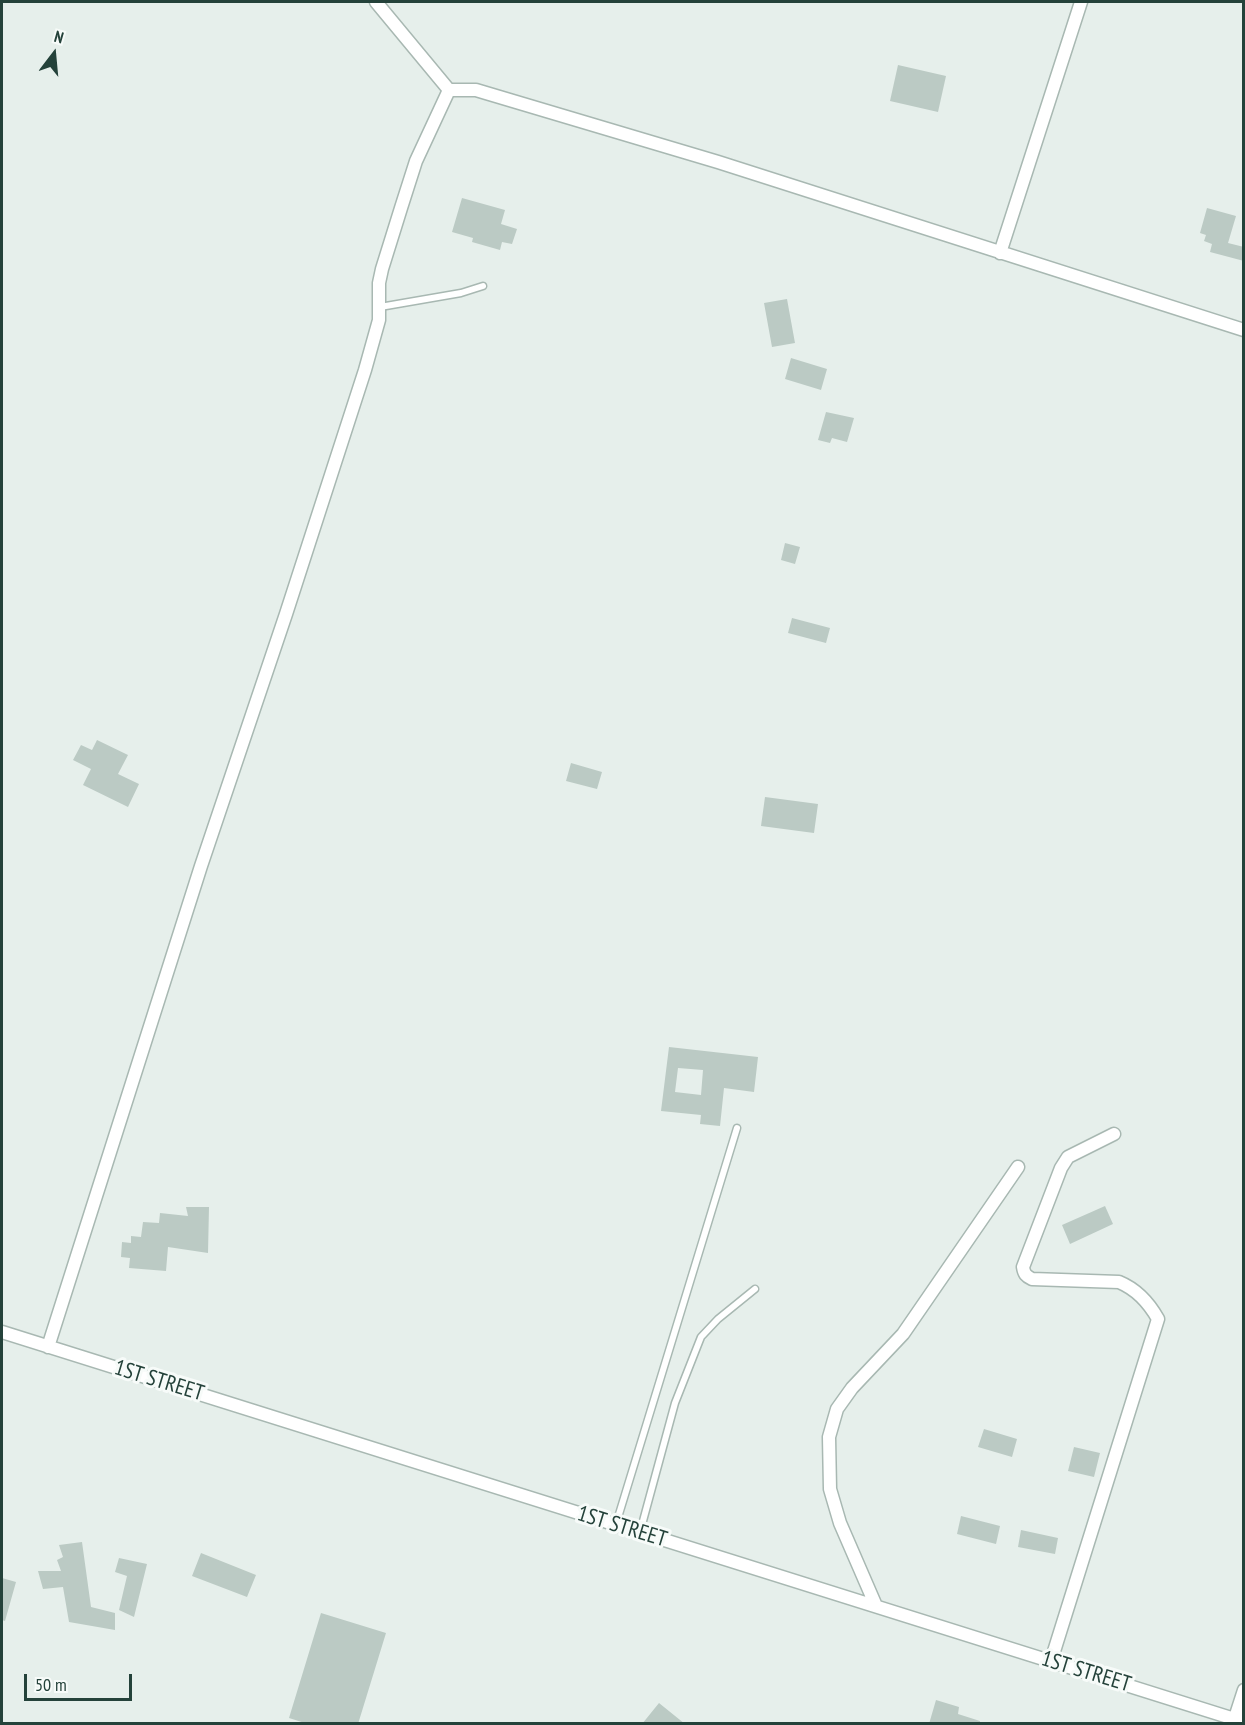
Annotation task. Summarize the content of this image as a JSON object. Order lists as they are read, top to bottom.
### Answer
{
  "streets": {
    "street": ["1ST STREET"]
  },
  "scale_bar": "50 m",
  "north": "top"
}
